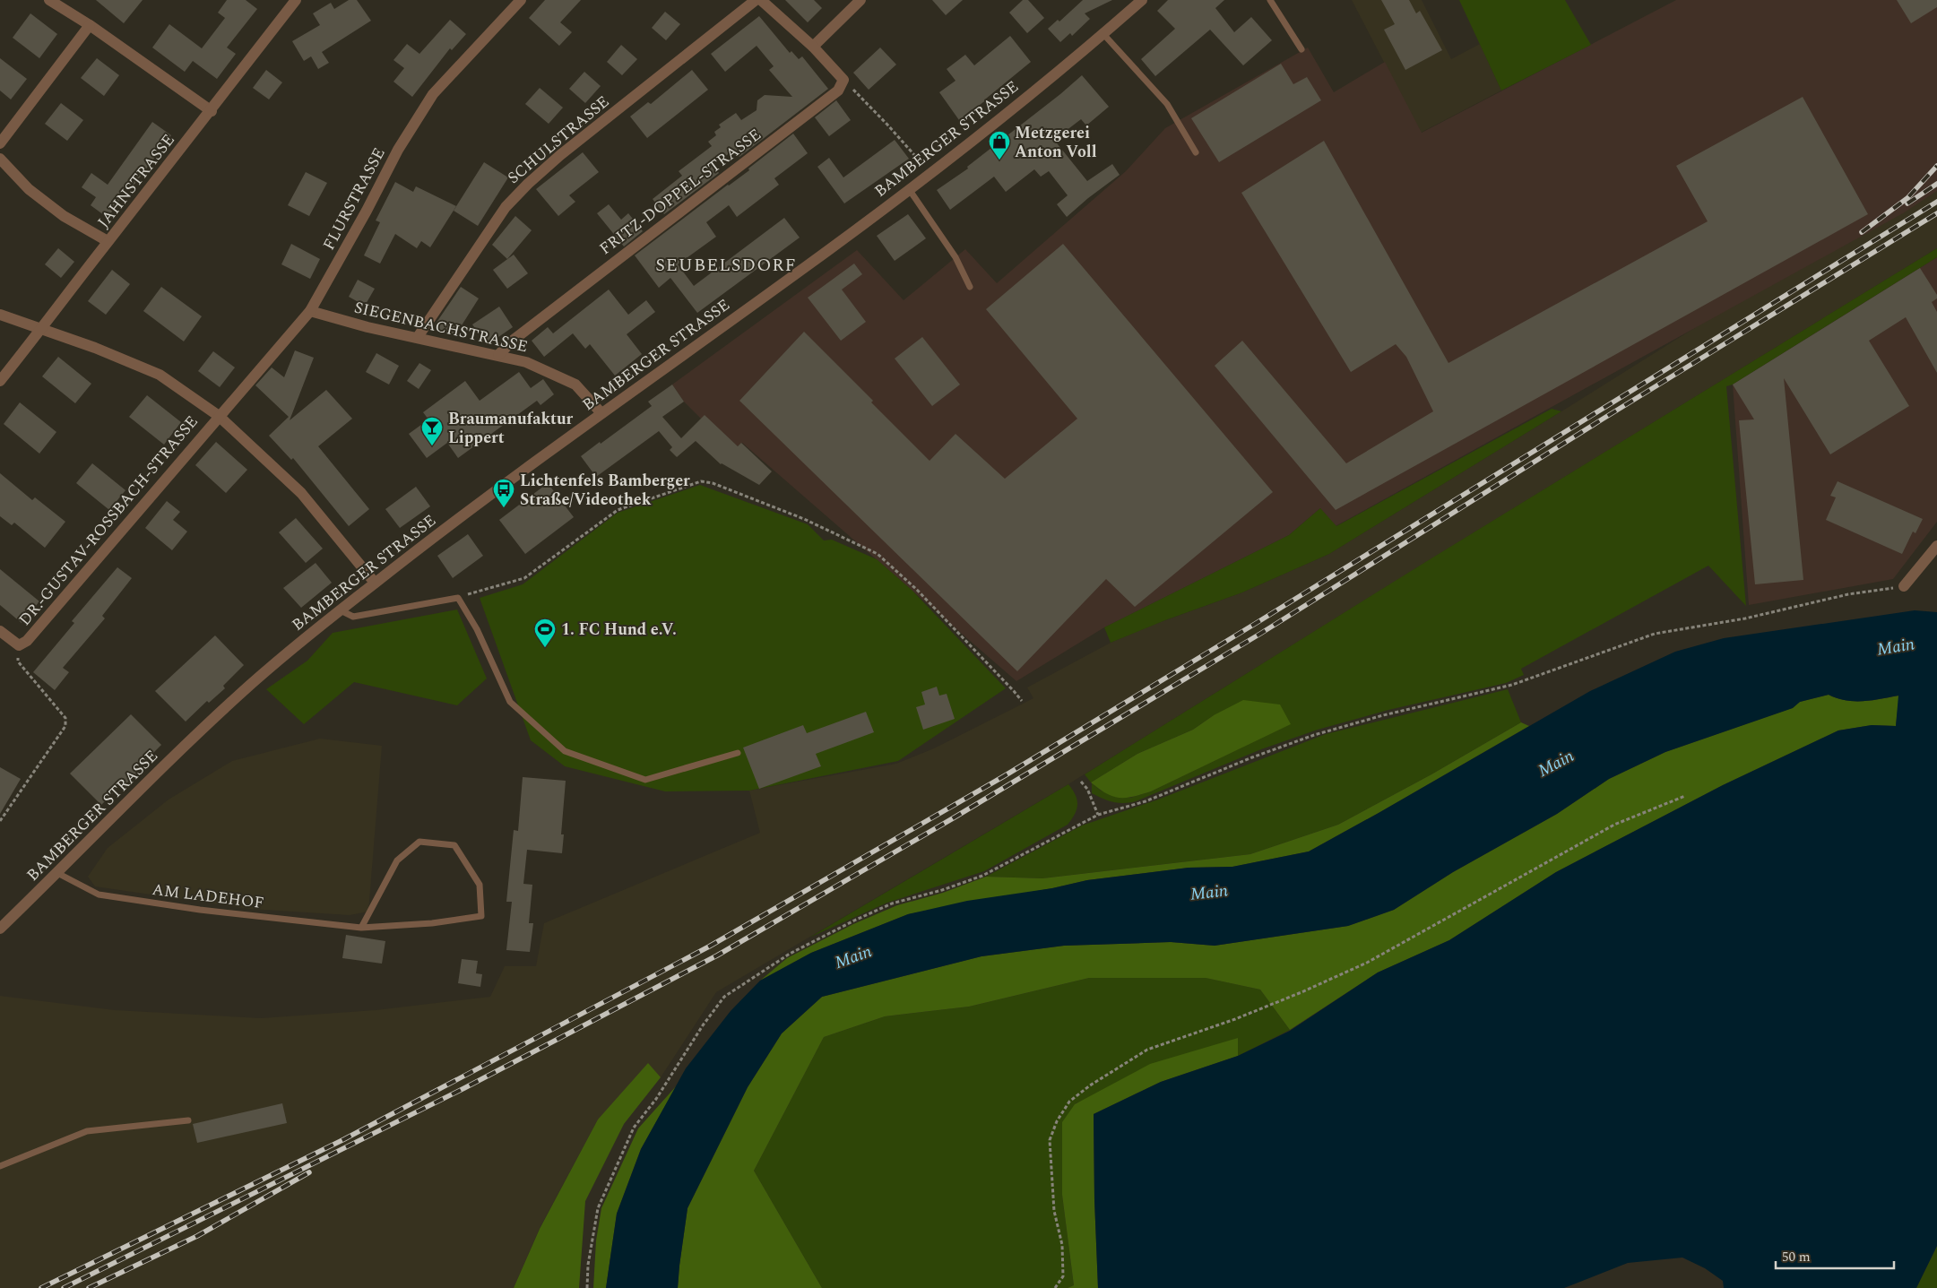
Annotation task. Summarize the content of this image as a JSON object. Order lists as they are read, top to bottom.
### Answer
{
  "streets": {
    "street": [
      "BAMBERGER STRASSE",
      "SCHULSTRASSE",
      "JAHNSTRASSE",
      "FRITZ-DOPPEL-STRASSE",
      "FLURSTRASSE",
      "SIEGENBACHSTRASSE",
      "DR.-GUSTAV-ROSSBACH-STRASSE"
    ],
    "lane": ["AM LADEHOF"]
  },
  "crossings": [
    ["BAMBERGER STRASSE", "SIEGENBACHSTRASSE"],
    ["BAMBERGER STRASSE", "AM LADEHOF"],
    ["SCHULSTRASSE", "SIEGENBACHSTRASSE"],
    ["FRITZ-DOPPEL-STRASSE", "SIEGENBACHSTRASSE"],
    ["FLURSTRASSE", "SIEGENBACHSTRASSE"],
    ["FLURSTRASSE", "DR.-GUSTAV-ROSSBACH-STRASSE"]
  ],
  "districts": ["SEUBELSDORF"],
  "water": ["Main"],
  "places": {
    "shop": ["Metzgerei Anton Voll"],
    "bar": ["Braumanufaktur Lippert"],
    "bus stop": ["Lichtenfels Bamberger Straße/Videothek"],
    "sports": ["1. FC Hund e.V."]
  },
  "scale_bar": "50 m"
}
